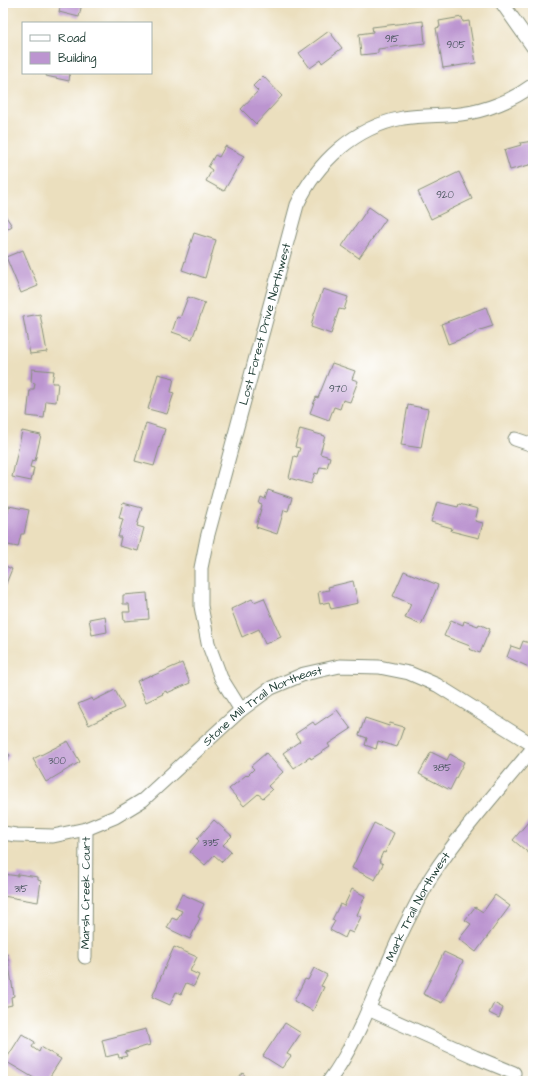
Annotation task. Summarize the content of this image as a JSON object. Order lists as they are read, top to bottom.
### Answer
{
  "streets": {
    "street": [
      "Lost Forest Drive Northwest",
      "Stone Mill Trail Northeast",
      "Marsh Creek Court",
      "Mark Trail Northwest"
    ]
  },
  "crossings": [
    ["Lost Forest Drive Northwest", "Stone Mill Trail Northeast"],
    ["Stone Mill Trail Northeast", "Marsh Creek Court"]
  ],
  "house_numbers": [
    "915",
    "905",
    "920",
    "970",
    "300",
    "385",
    "335",
    "315"
  ],
  "legend": ["Road", "Building"]
}
